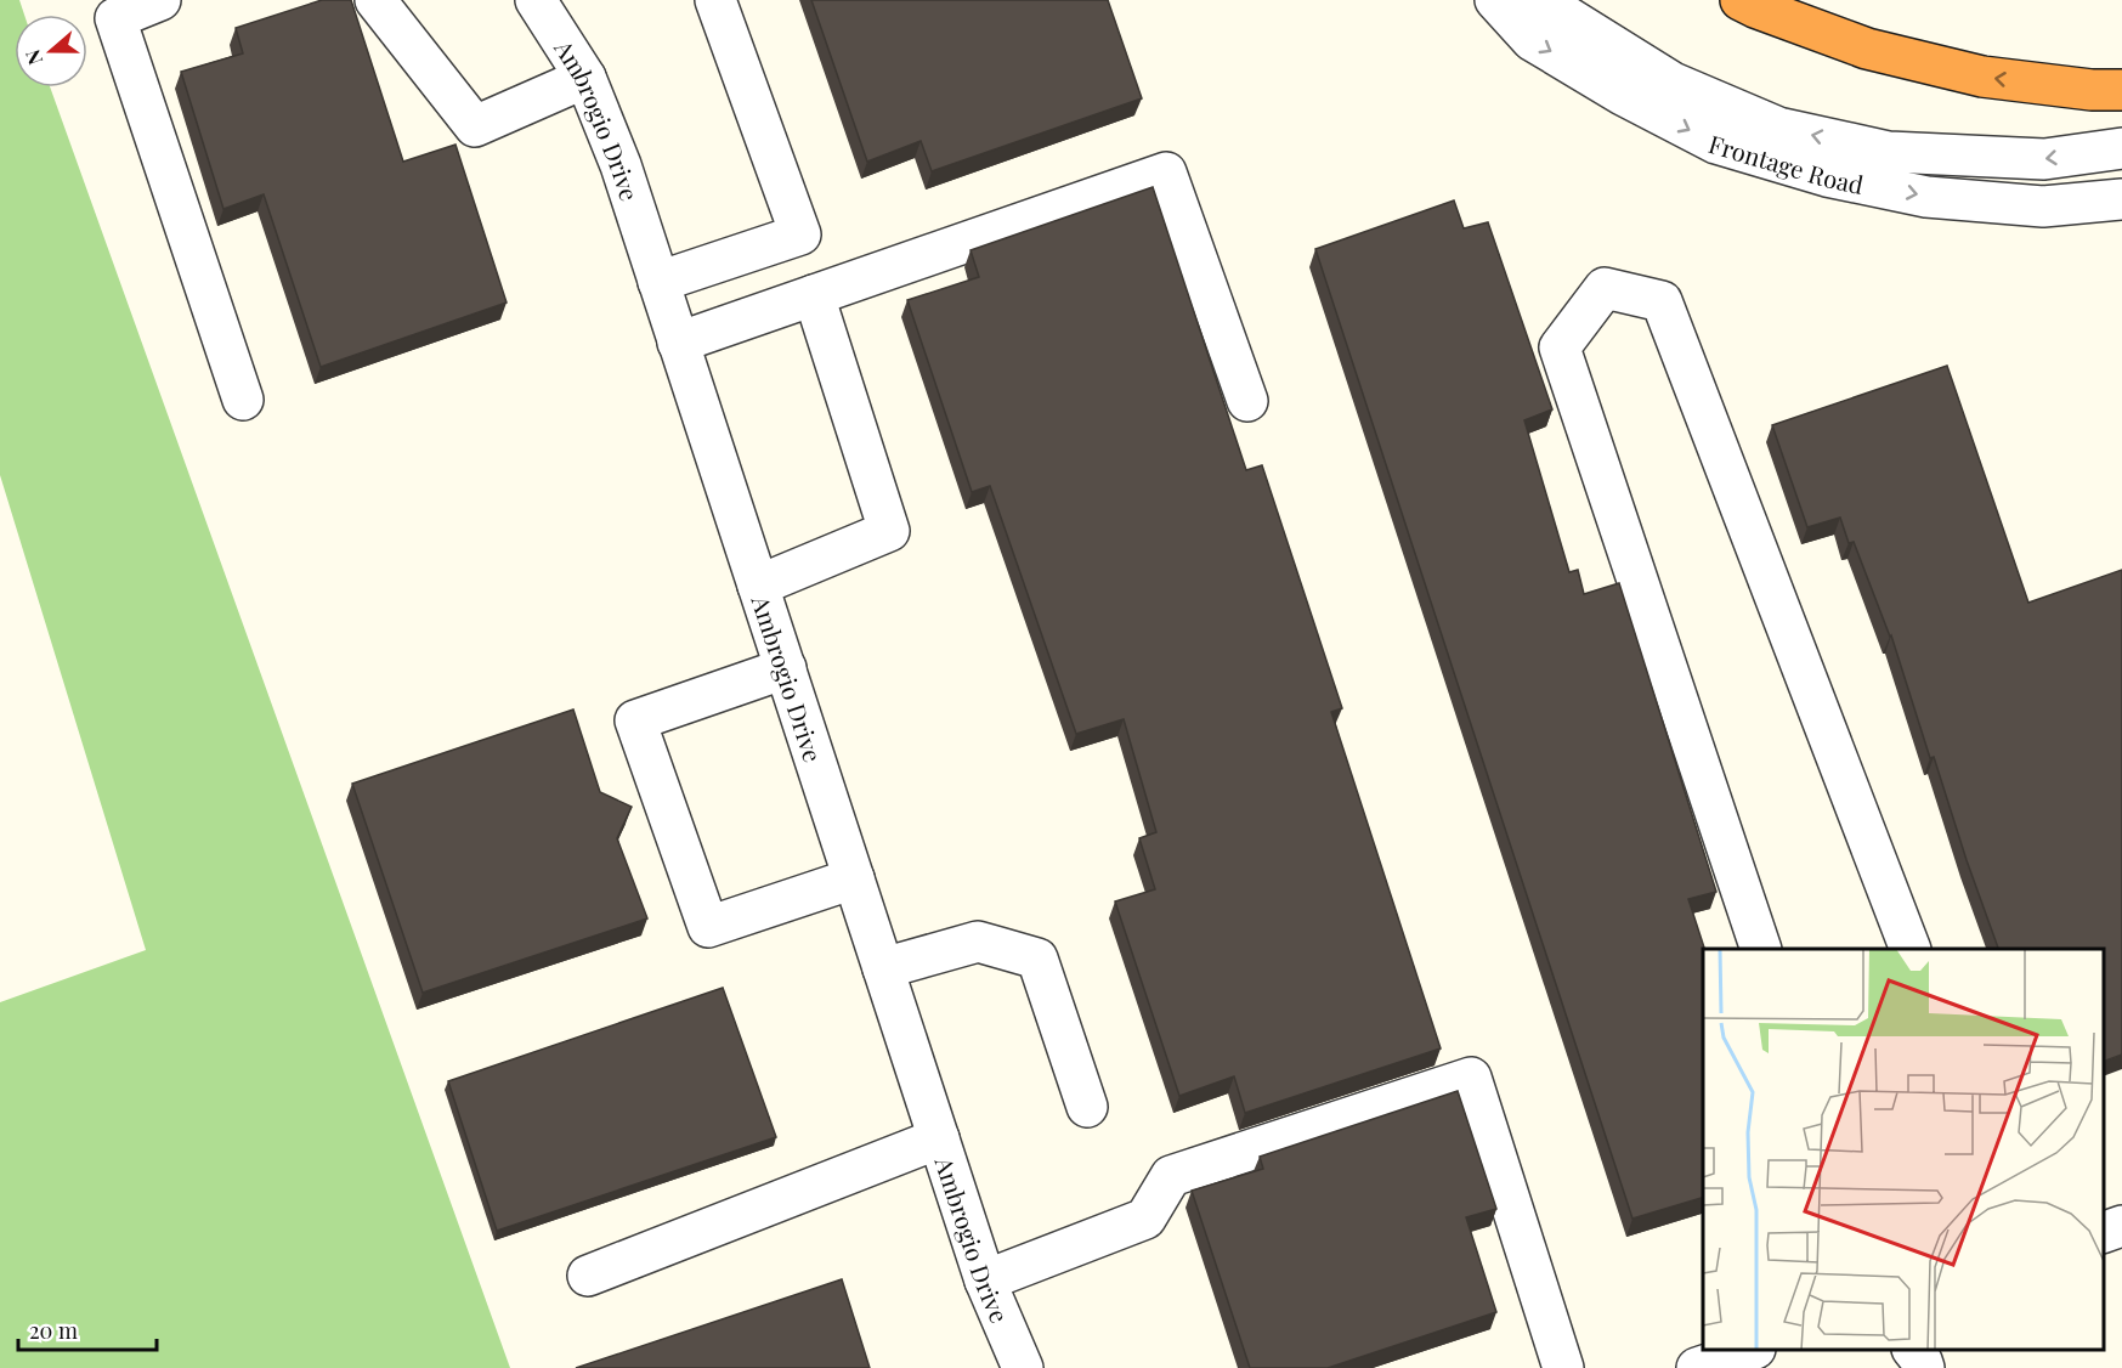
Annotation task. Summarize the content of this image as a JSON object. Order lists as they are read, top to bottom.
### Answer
{
  "streets": {
    "street": ["Ambrogio Drive", "Frontage Road"]
  },
  "scale_bar": "20 m",
  "north": "left"
}
